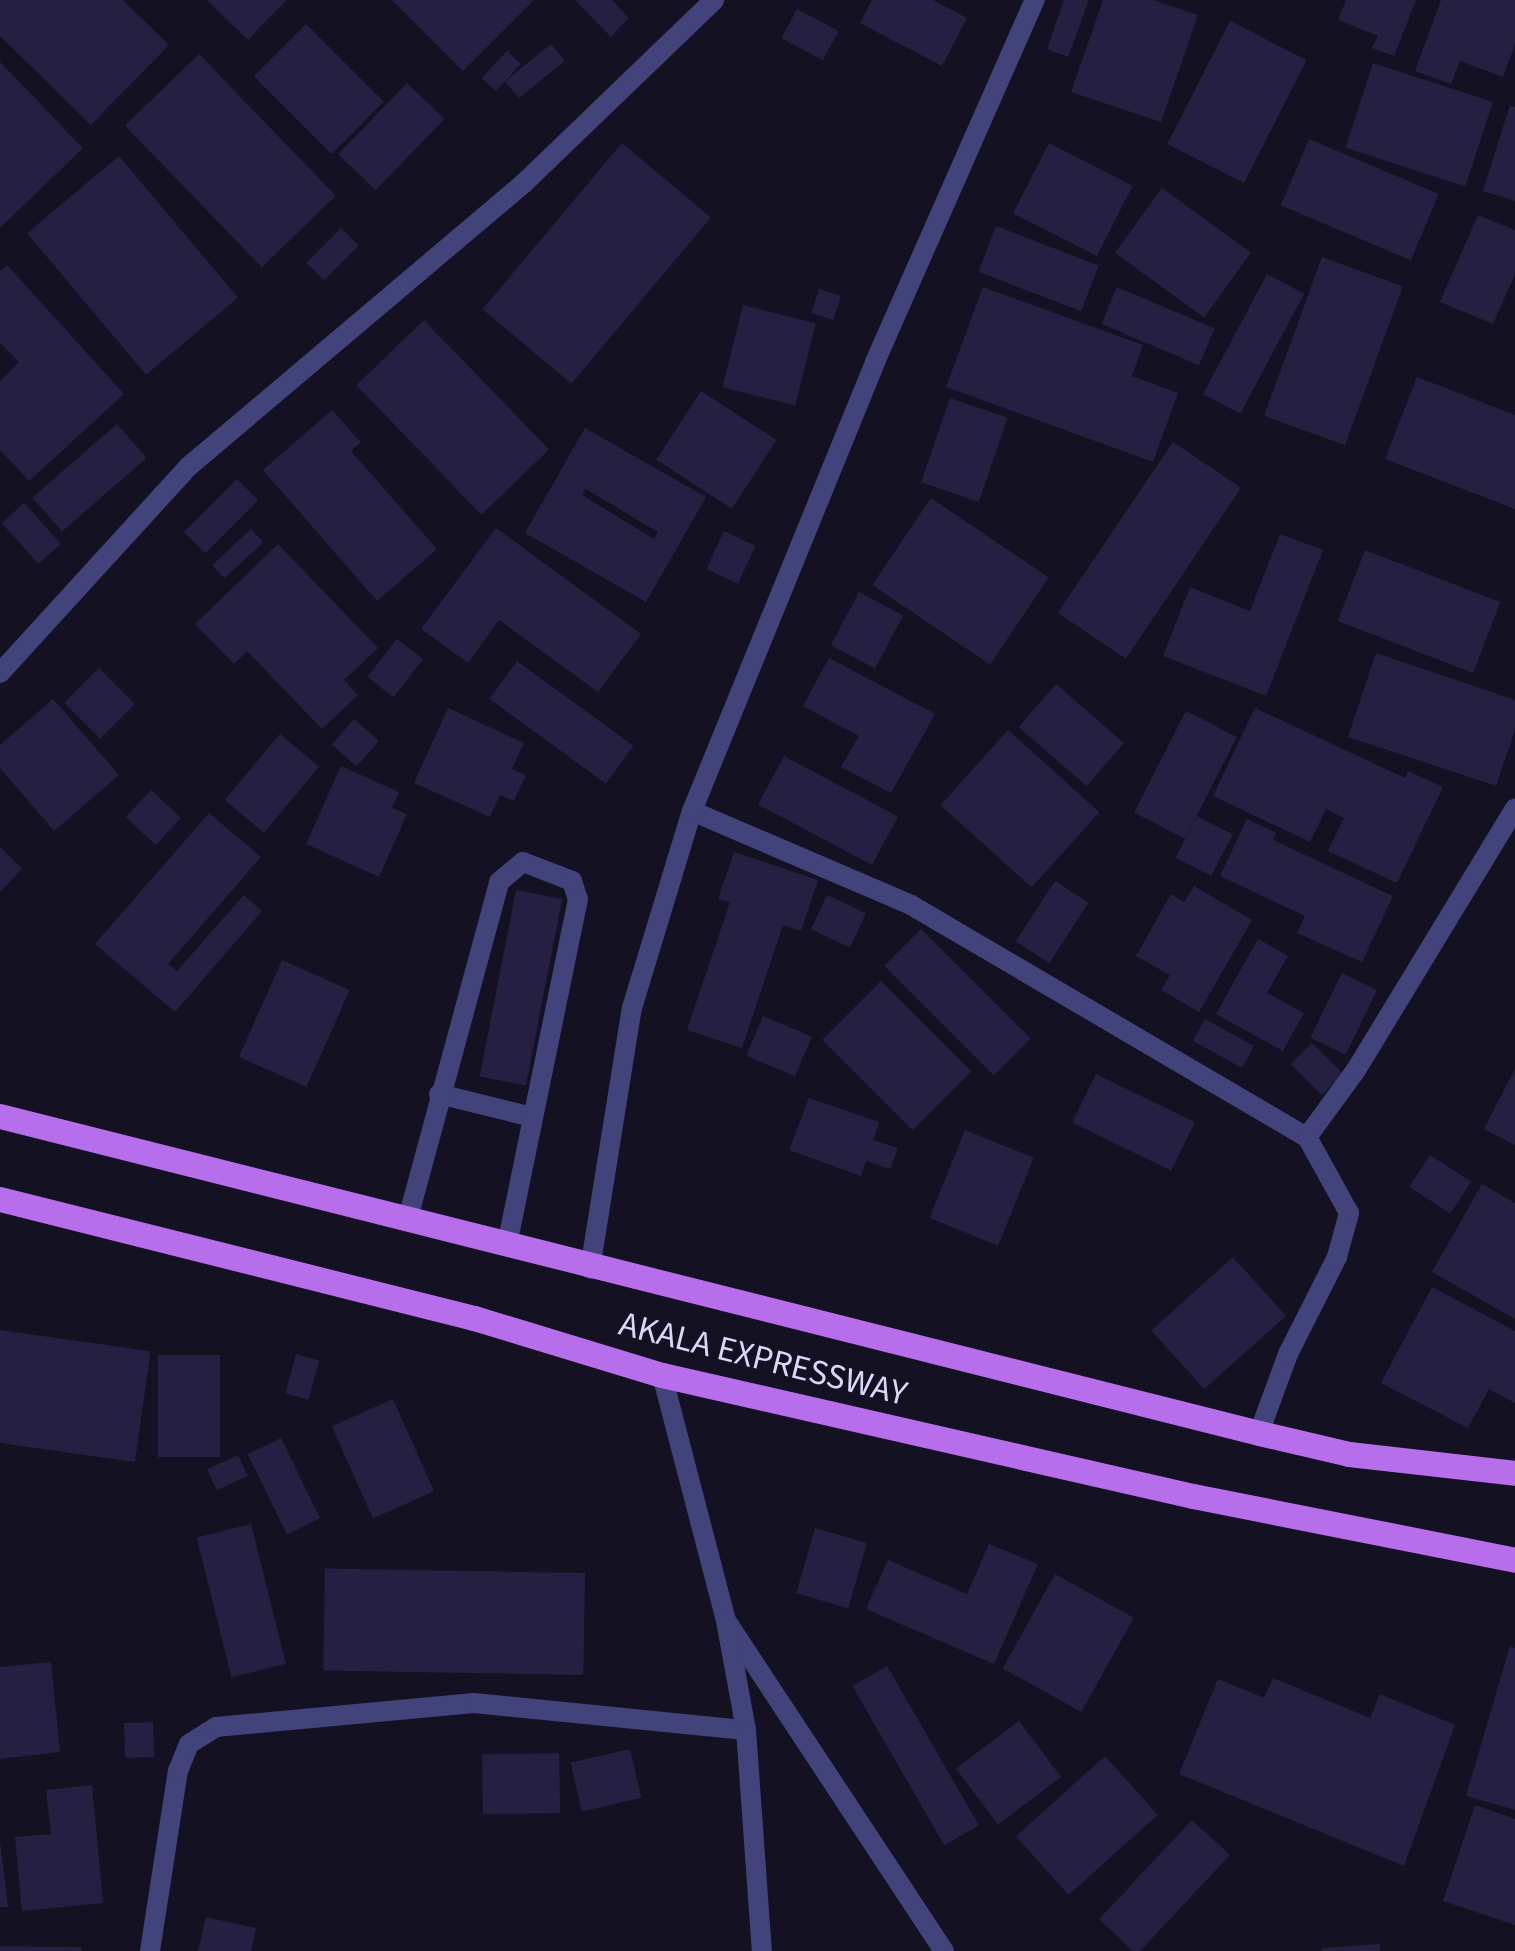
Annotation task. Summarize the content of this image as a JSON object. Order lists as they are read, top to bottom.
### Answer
{
  "streets": {
    "main road": ["AKALA EXPRESSWAY"]
  }
}
